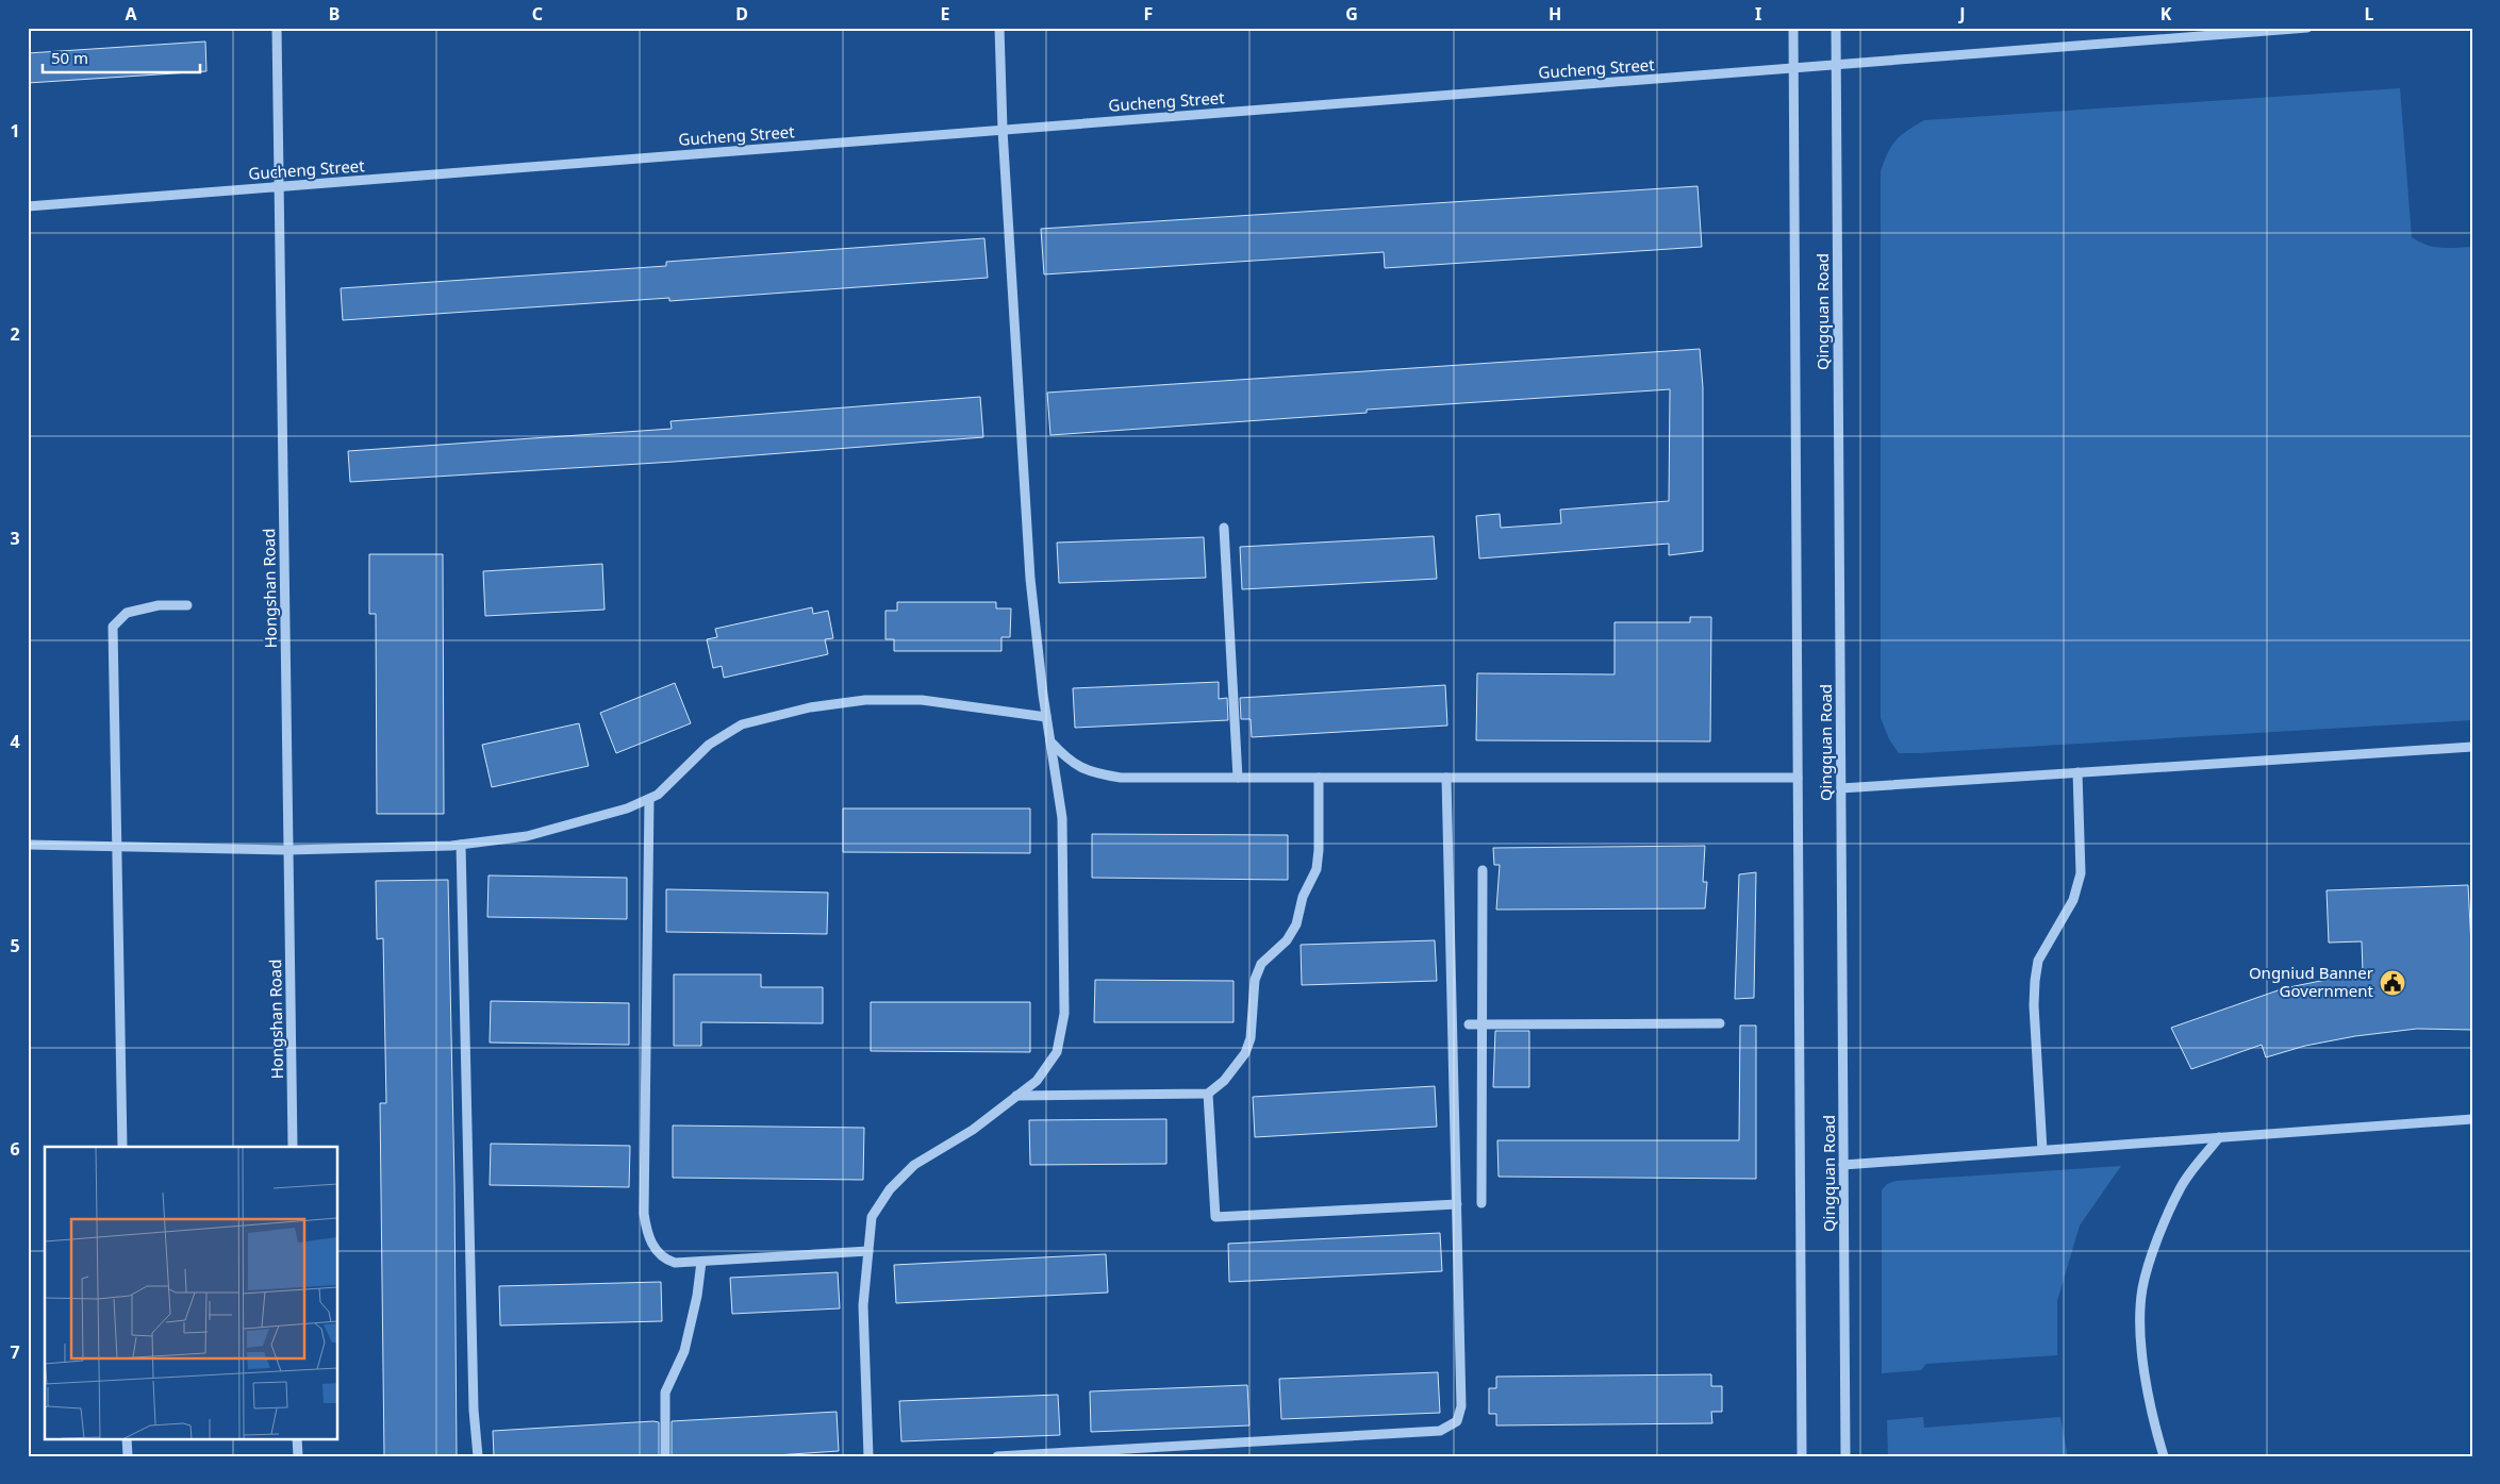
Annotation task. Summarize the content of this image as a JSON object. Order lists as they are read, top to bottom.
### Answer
{
  "streets": {
    "street": ["Gucheng Street", "Qingquan Road", "Hongshan Road"]
  },
  "crossings": [
    ["Gucheng Street", "Qingquan Road"],
    ["Gucheng Street", "Hongshan Road"]
  ],
  "places": {
    "public building": ["Ongniud Banner Government"]
  },
  "scale_bar": "50 m",
  "grid": {
    "columns": [
      "A",
      "B",
      "C",
      "D",
      "E",
      "F",
      "G",
      "H",
      "I",
      "J",
      "K",
      "L"
    ],
    "rows": [
      "1",
      "2",
      "3",
      "4",
      "5",
      "6",
      "7"
    ]
  }
}
